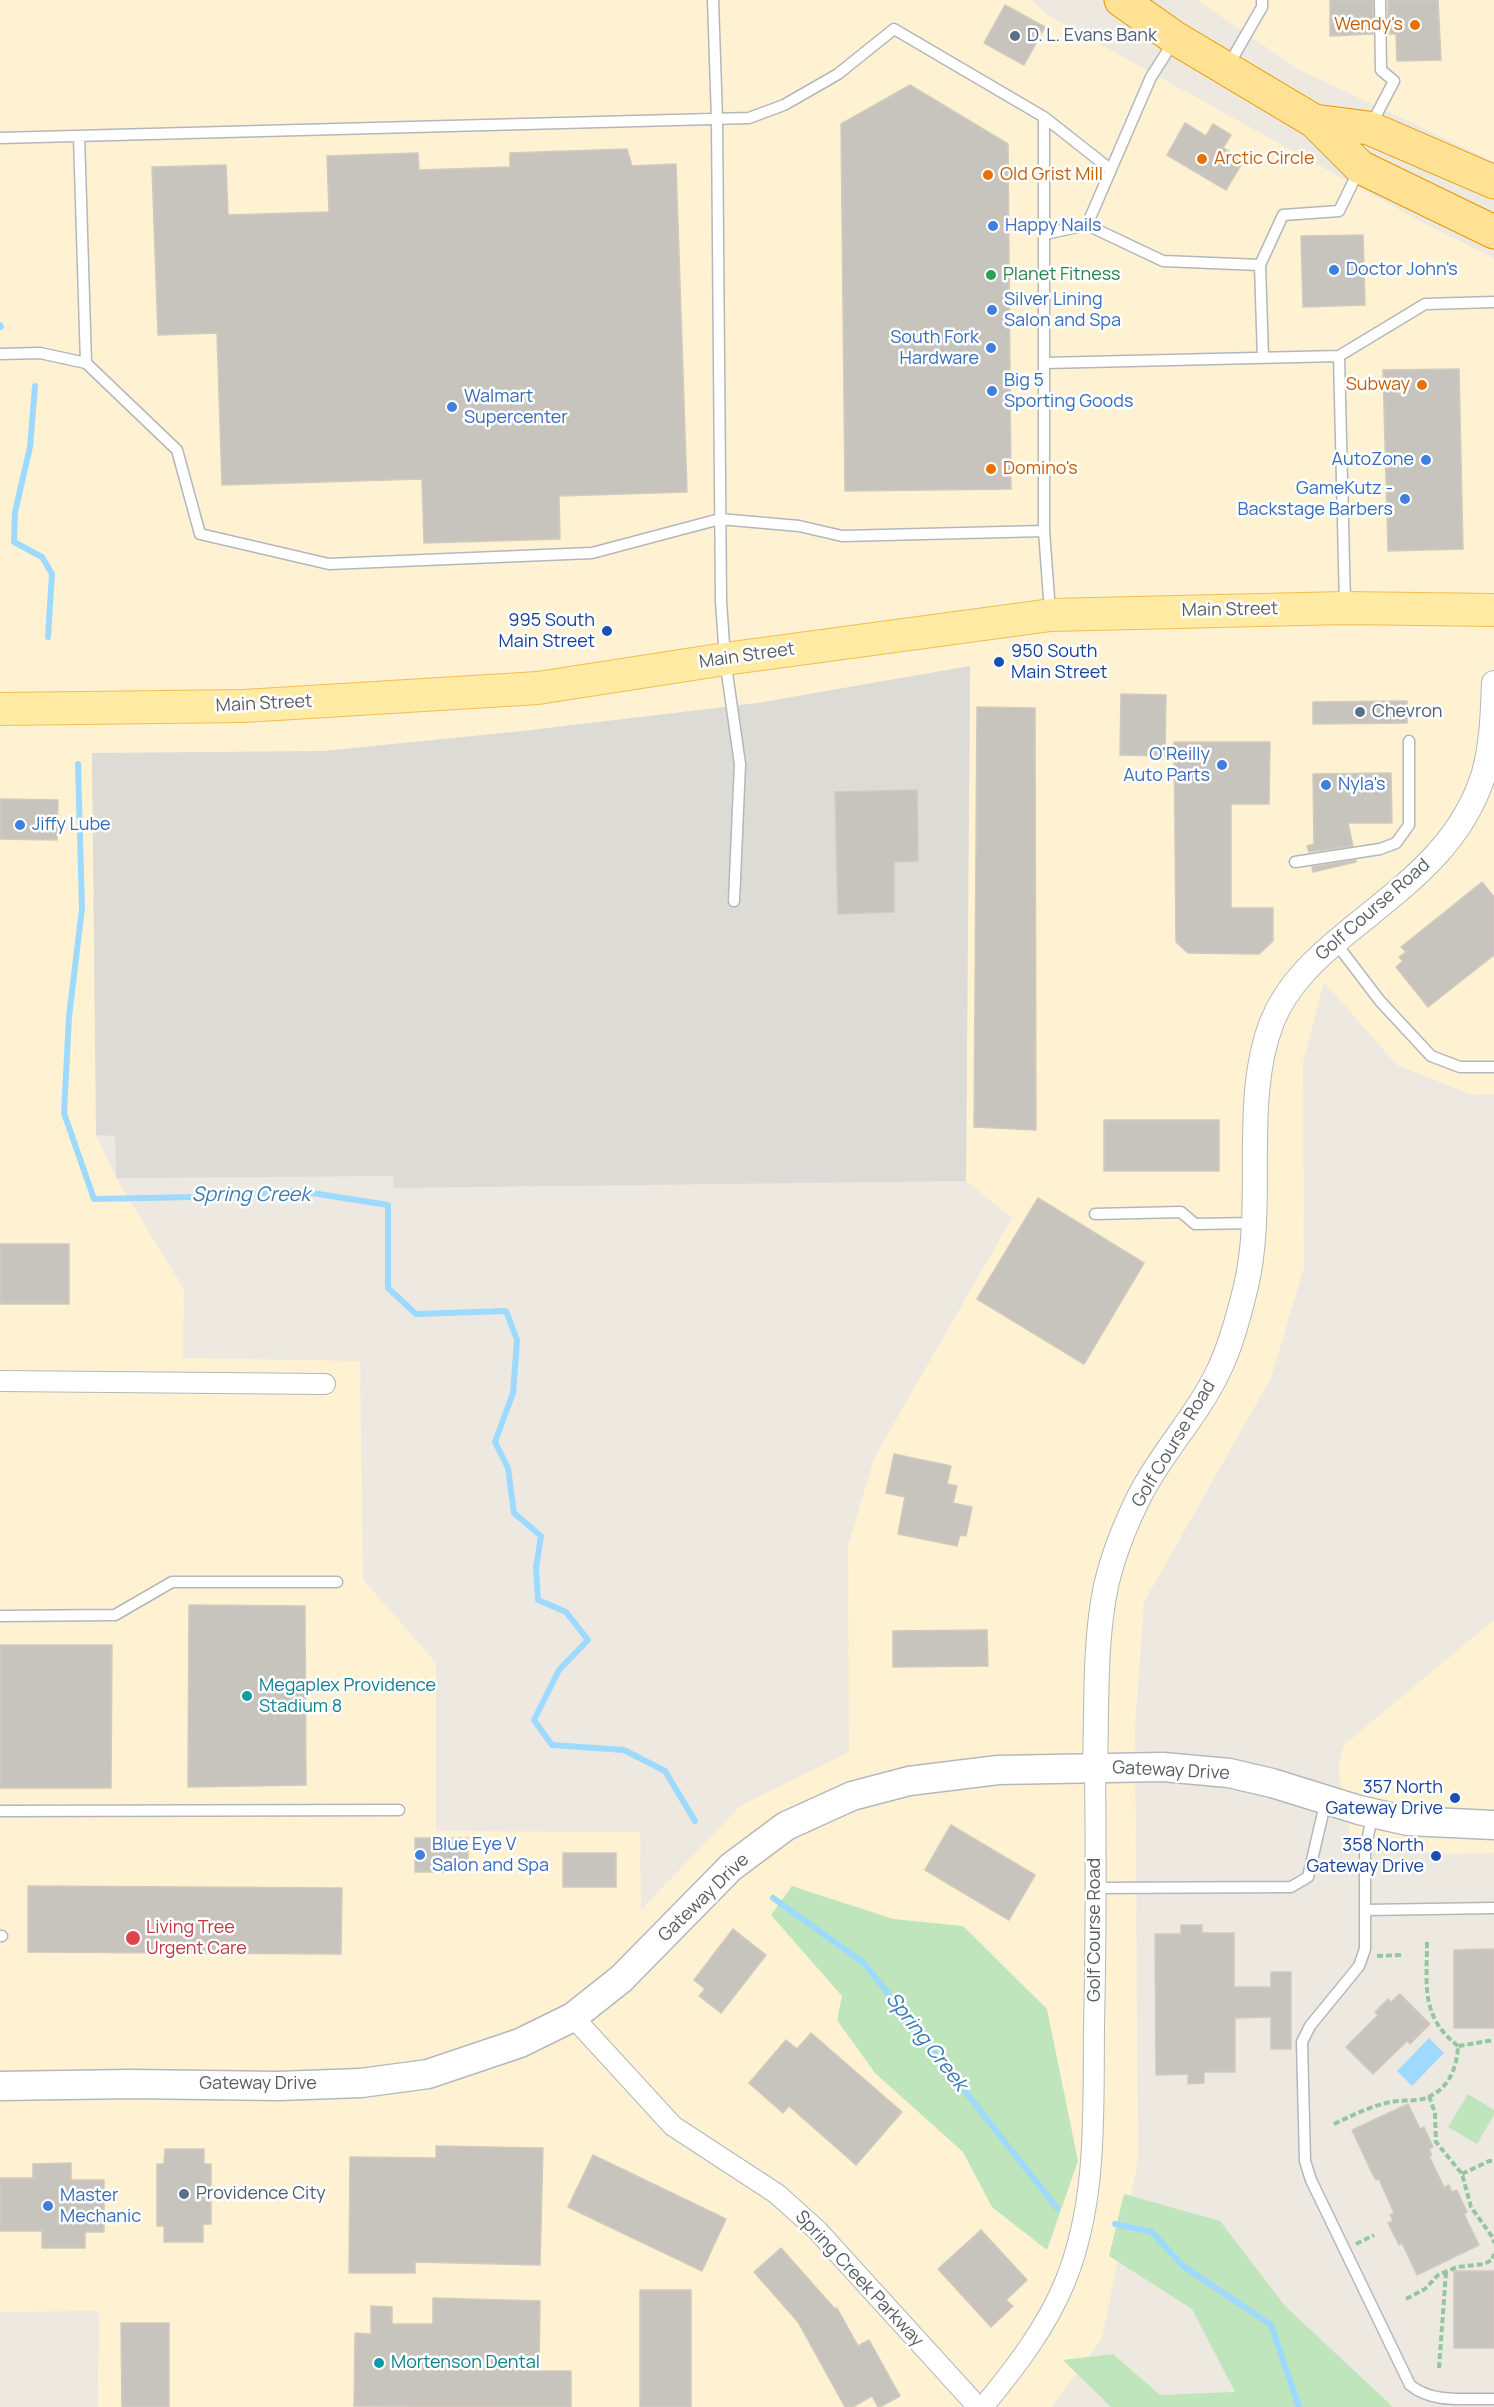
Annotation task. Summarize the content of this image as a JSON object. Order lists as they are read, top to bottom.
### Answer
{
  "streets": {
    "main road": ["Main Street", "Gateway Drive"],
    "street": ["Golf Course Road", "Spring Creek Parkway"]
  },
  "crossings": [
    ["Golf Course Road", "Gateway Drive"],
    ["Gateway Drive", "Spring Creek Parkway"]
  ],
  "water": ["Spring Creek"],
  "places": [
    "Wendy's",
    "D. L. Evans Bank",
    "Arctic Circle",
    "Old Grist Mill",
    "Happy Nails",
    "Doctor John's",
    "Planet Fitness",
    "Silver Lining Salon and Spa",
    "South Fork Hardware",
    "Subway",
    "Big 5 Sporting Goods",
    "Walmart Supercenter",
    "AutoZone",
    "Domino's",
    "GameKutz - Backstage Barbers",
    "995 South Main Street",
    "950 South Main Street",
    "Chevron",
    "O'Reilly Auto Parts",
    "Nyla's",
    "Jiffy Lube",
    "Megaplex Providence Stadium 8",
    "357 North Gateway Drive",
    "Blue Eye V Salon and Spa",
    "358 North Gateway Drive",
    "Living Tree Urgent Care",
    "Providence City",
    "Master Mechanic",
    "Mortenson Dental"
  ]
}
